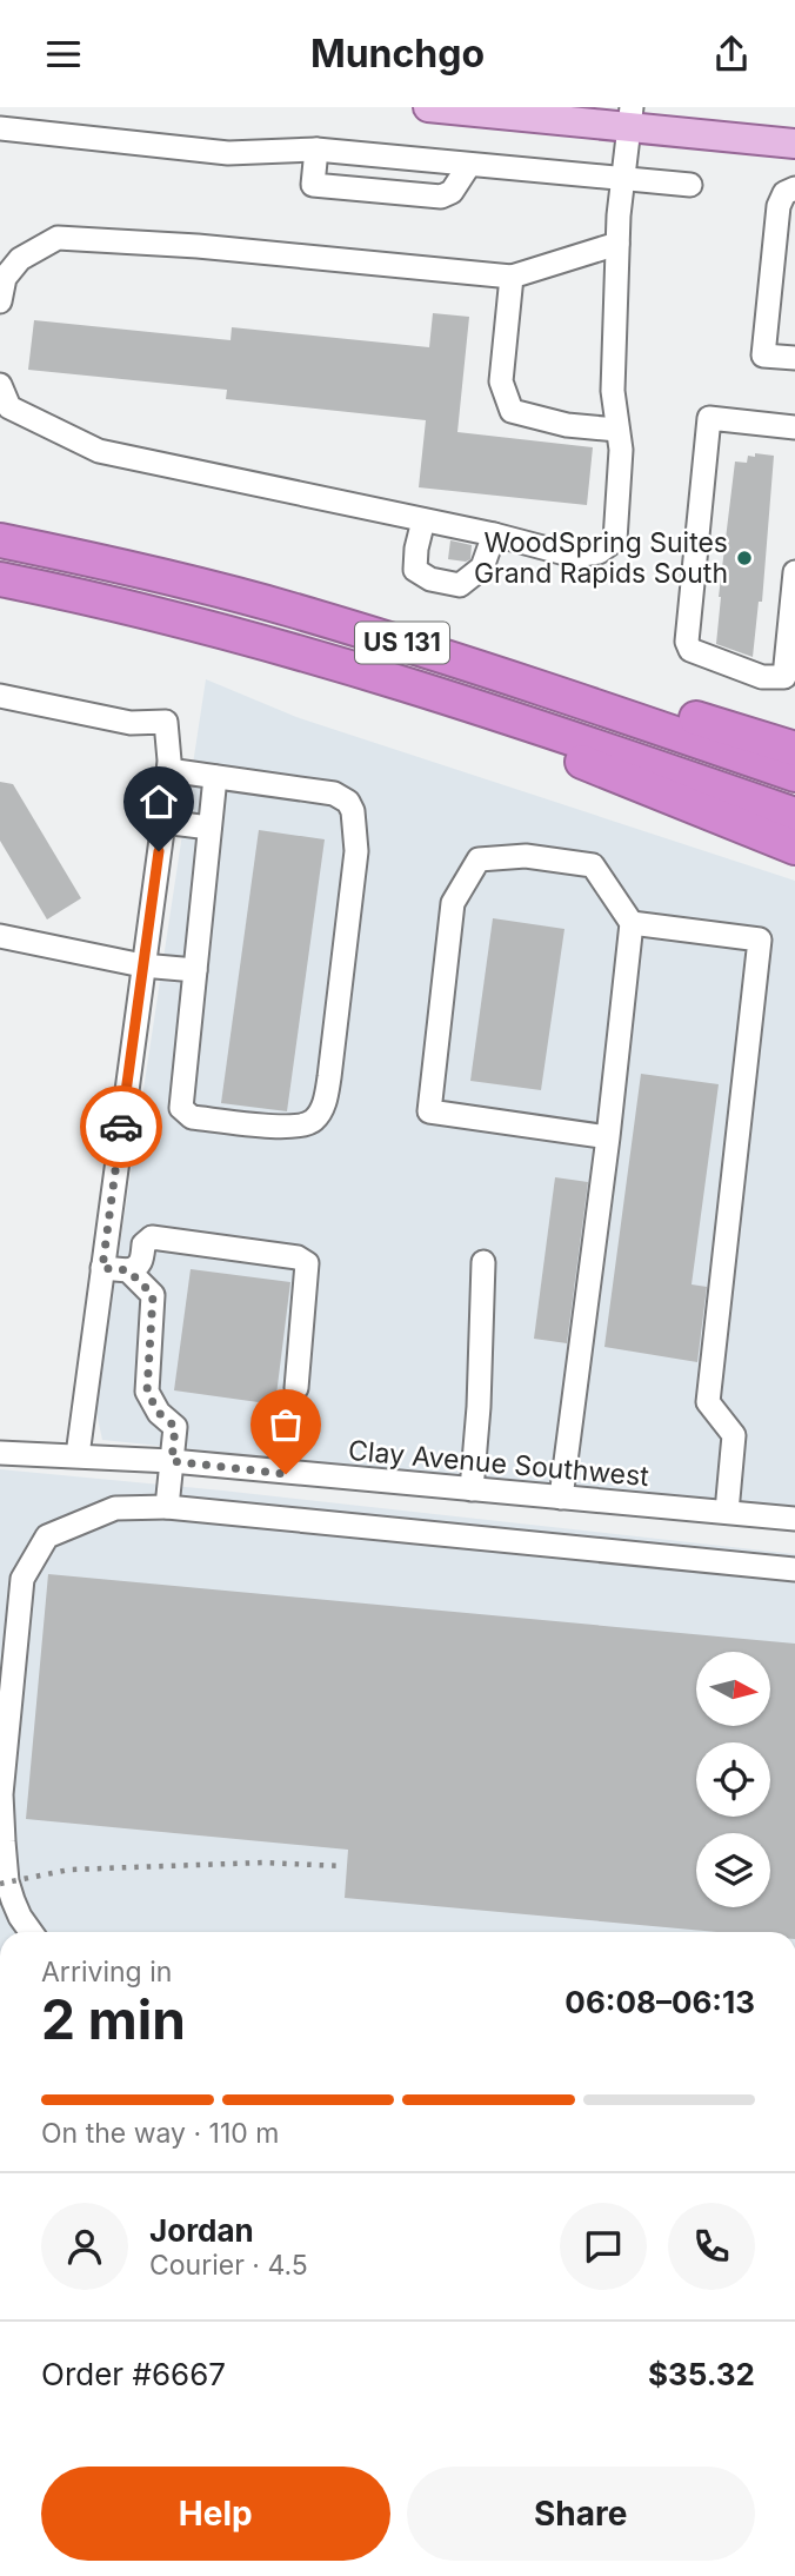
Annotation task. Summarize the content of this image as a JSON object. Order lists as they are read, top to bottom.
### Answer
{
  "streets": {
    "highway": ["US 131"],
    "street": ["Clay Avenue Southwest"]
  },
  "places": ["WoodSpring Suites Grand Rapids South"],
  "north": "right",
  "page": {
    "header": "Munchgo",
    "heading": ["2 min", "Arriving in", "06:08–06:13"],
    "panel": [
      "Jordan",
      "Courier · 4.5",
      "Order #6667",
      "$35.32"
    ],
    "bar": "On the way · 110 m",
    "buttons": ["Help", "Share"]
  }
}
